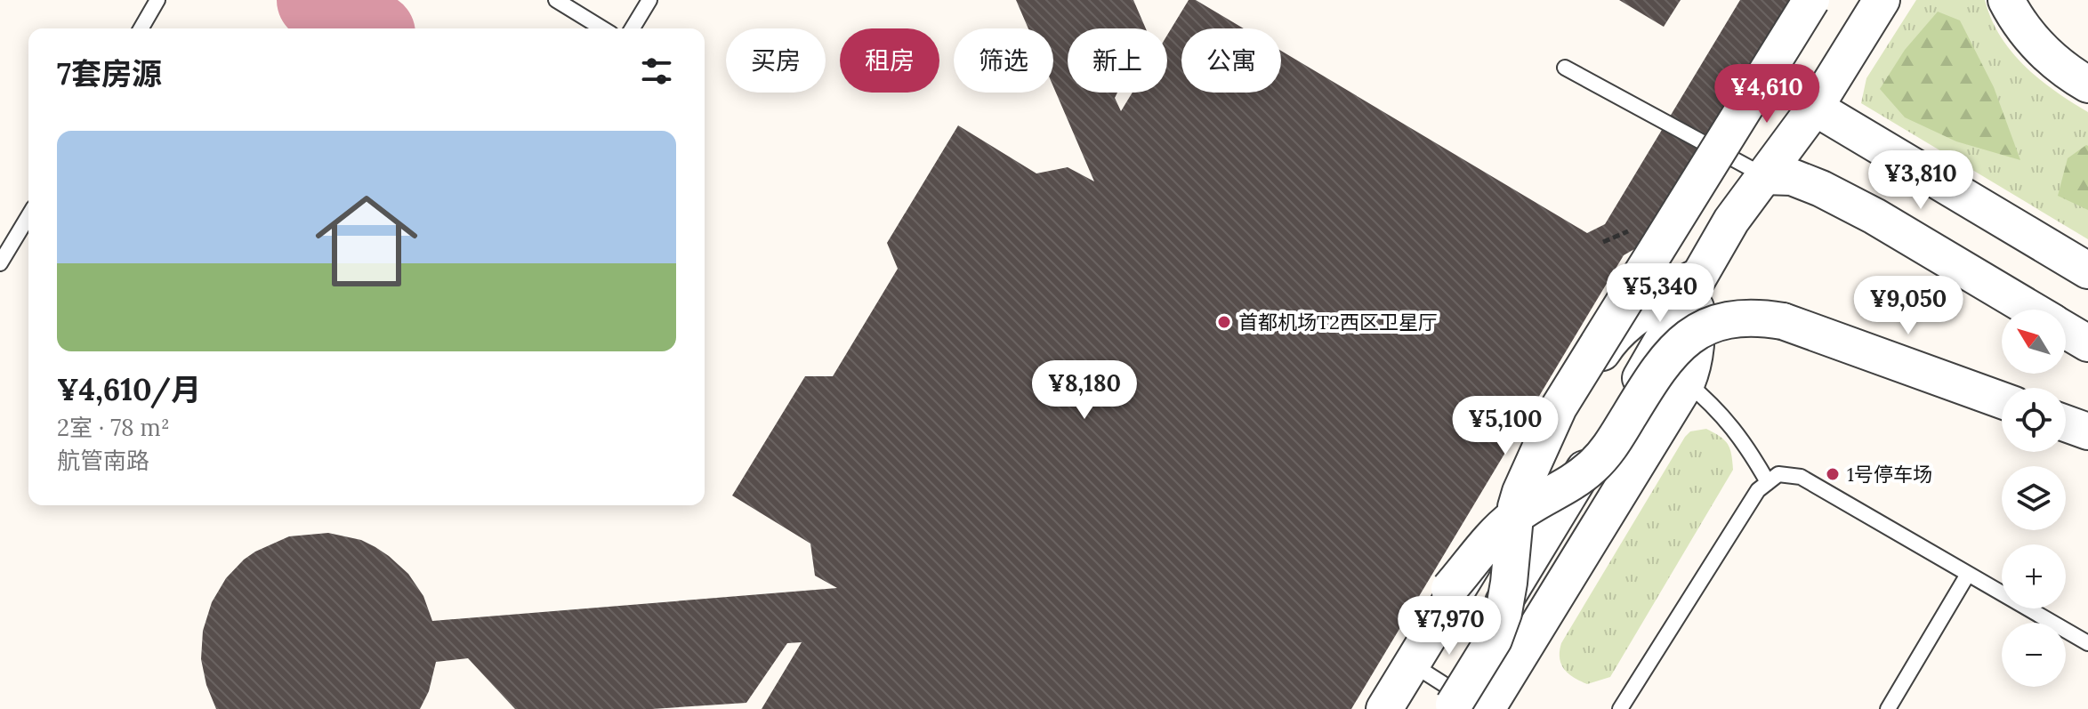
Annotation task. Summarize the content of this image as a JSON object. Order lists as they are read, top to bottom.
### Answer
{
  "places": ["首都机场T2西区卫星厅", "1号停车场"],
  "north": "top left",
  "page": {
    "chip": [
      "买房",
      "租房",
      "筛选",
      "新上",
      "公寓"
    ],
    "heading": "7套房源",
    "price": [
      "¥4,610",
      "¥3,810",
      "¥5,340",
      "¥9,050",
      "¥8,180",
      "¥5,100",
      "¥7,970"
    ],
    "list": [
      {
        "name": "¥4,610/月",
        "note": "2室 · 78 m² · 航管南路"
      }
    ],
    "map_buttons": ["+", "−"]
  }
}
